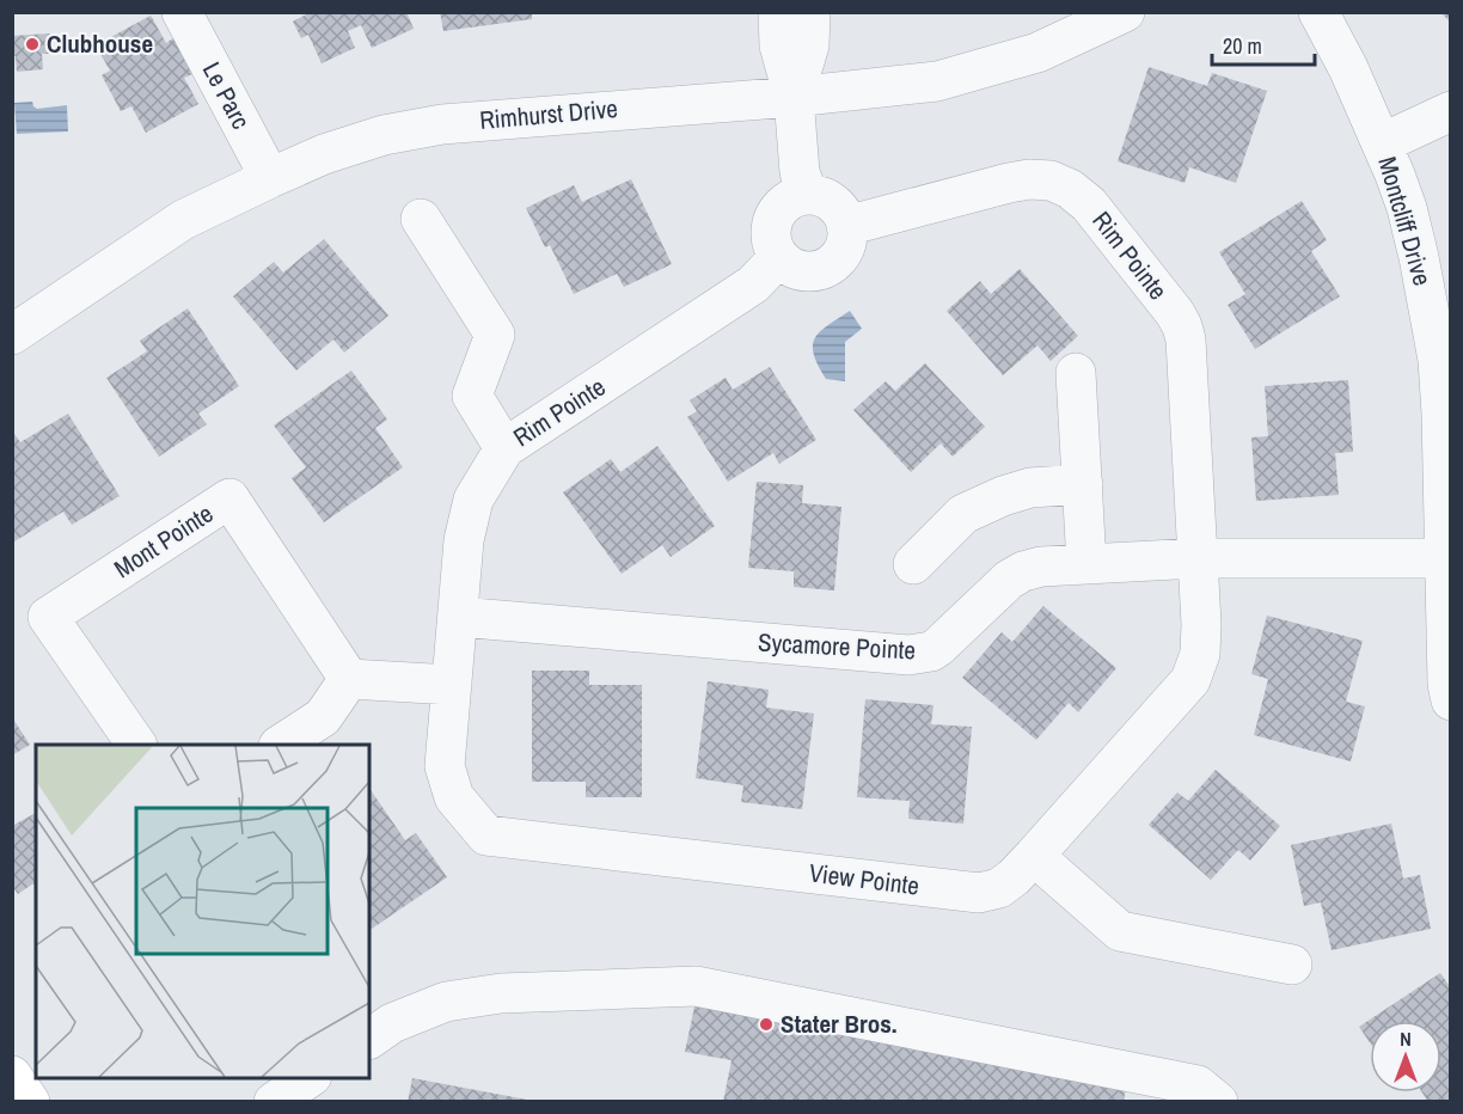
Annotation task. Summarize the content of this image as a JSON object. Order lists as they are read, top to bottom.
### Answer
{
  "streets": {
    "street": [
      "Le Parc",
      "Rimhurst Drive",
      "Montcliff Drive",
      "Rim Pointe",
      "Mont Pointe",
      "Sycamore Pointe",
      "View Pointe"
    ]
  },
  "crossings": [
    ["Le Parc", "Rimhurst Drive"],
    ["Montcliff Drive", "Sycamore Pointe"],
    ["Rim Pointe", "Sycamore Pointe"],
    ["Rim Pointe", "View Pointe"],
    ["Sycamore Pointe", "View Pointe"]
  ],
  "places": ["Clubhouse", "Stater Bros."],
  "scale_bar": "20 m",
  "north": "top"
}
